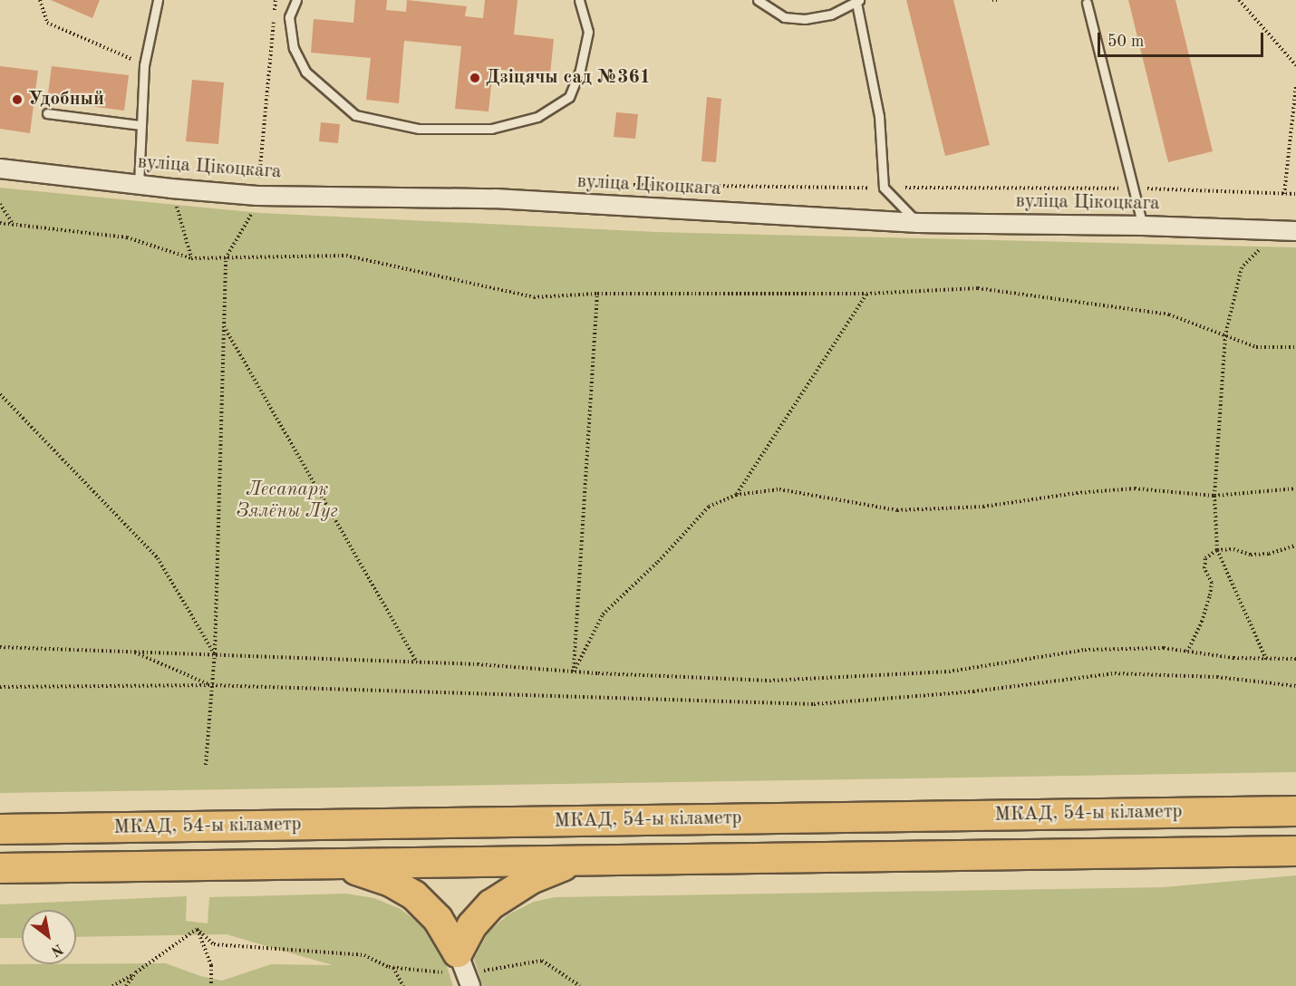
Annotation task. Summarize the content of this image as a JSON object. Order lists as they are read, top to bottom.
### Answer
{
  "streets": {
    "highway": ["МКАД, 54-ы кіламетр"],
    "street": ["вуліца Цікоцкага"]
  },
  "parks": ["Лесапарк Зялёны Луг"],
  "places": ["Дзіцячы сад №361", "Удобный"],
  "scale_bar": "50 m",
  "north": "bottom right"
}
